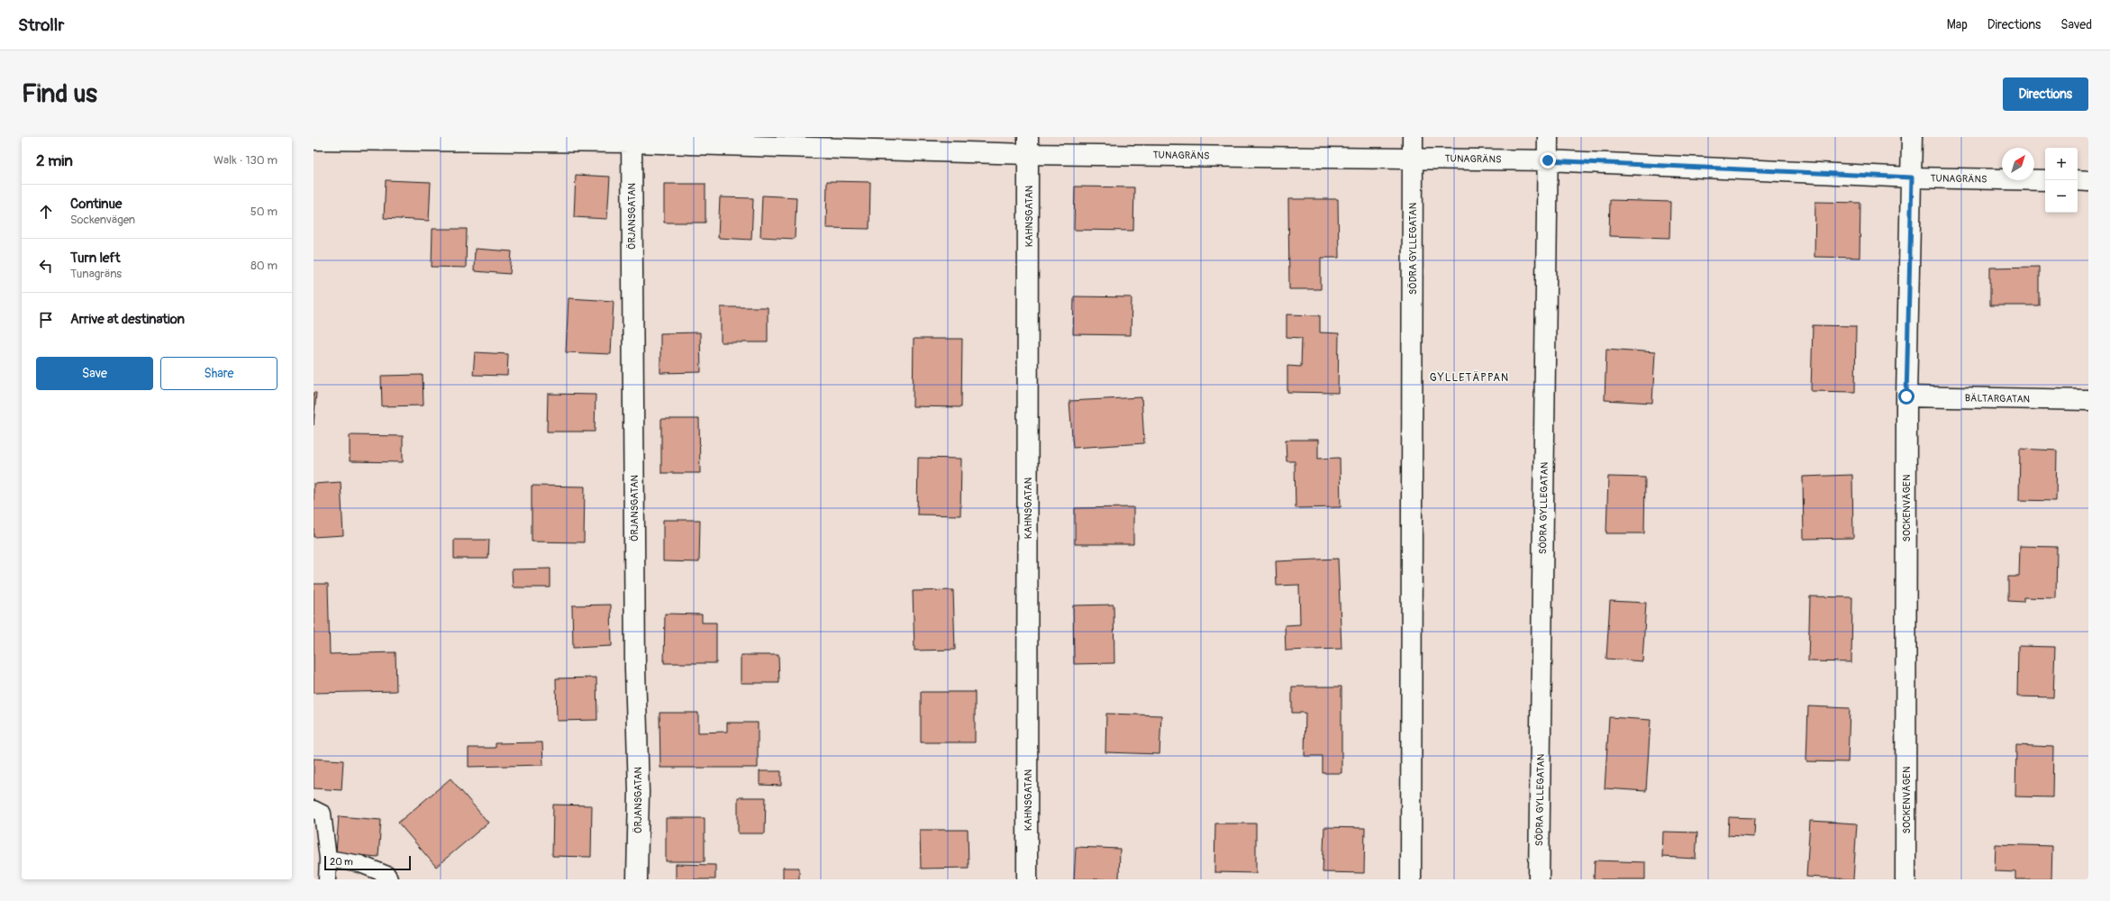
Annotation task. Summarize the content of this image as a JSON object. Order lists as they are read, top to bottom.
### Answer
{
  "streets": {
    "street": [
      "TUNAGRÄNS",
      "ÖRJANSGATAN",
      "KAHNSGATAN",
      "SÖDRA GYLLEGATAN",
      "BÄLTARGATAN",
      "SOCKENVÄGEN"
    ]
  },
  "crossings": [
    ["TUNAGRÄNS", "ÖRJANSGATAN"],
    ["TUNAGRÄNS", "KAHNSGATAN"],
    ["TUNAGRÄNS", "SÖDRA GYLLEGATAN"],
    ["TUNAGRÄNS", "SOCKENVÄGEN"],
    ["BÄLTARGATAN", "SOCKENVÄGEN"]
  ],
  "districts": ["GYLLETÄPPAN"],
  "scale_bar": "20 m",
  "north": "top right",
  "page": {
    "header": "Strollr",
    "nav": ["Map", "Directions", "Saved"],
    "buttons": [
      "Directions",
      ["Save", "Share"]
    ],
    "title": "Find us",
    "heading": ["2 min", "Walk · 130 m"],
    "map_buttons": ["+", "−"],
    "list": [
      ["Continue", "Sockenvägen", "50 m"],
      ["Turn left", "Tunagräns", "80 m"],
      "Arrive at destination"
    ],
    "scale": "20 m"
  }
}
